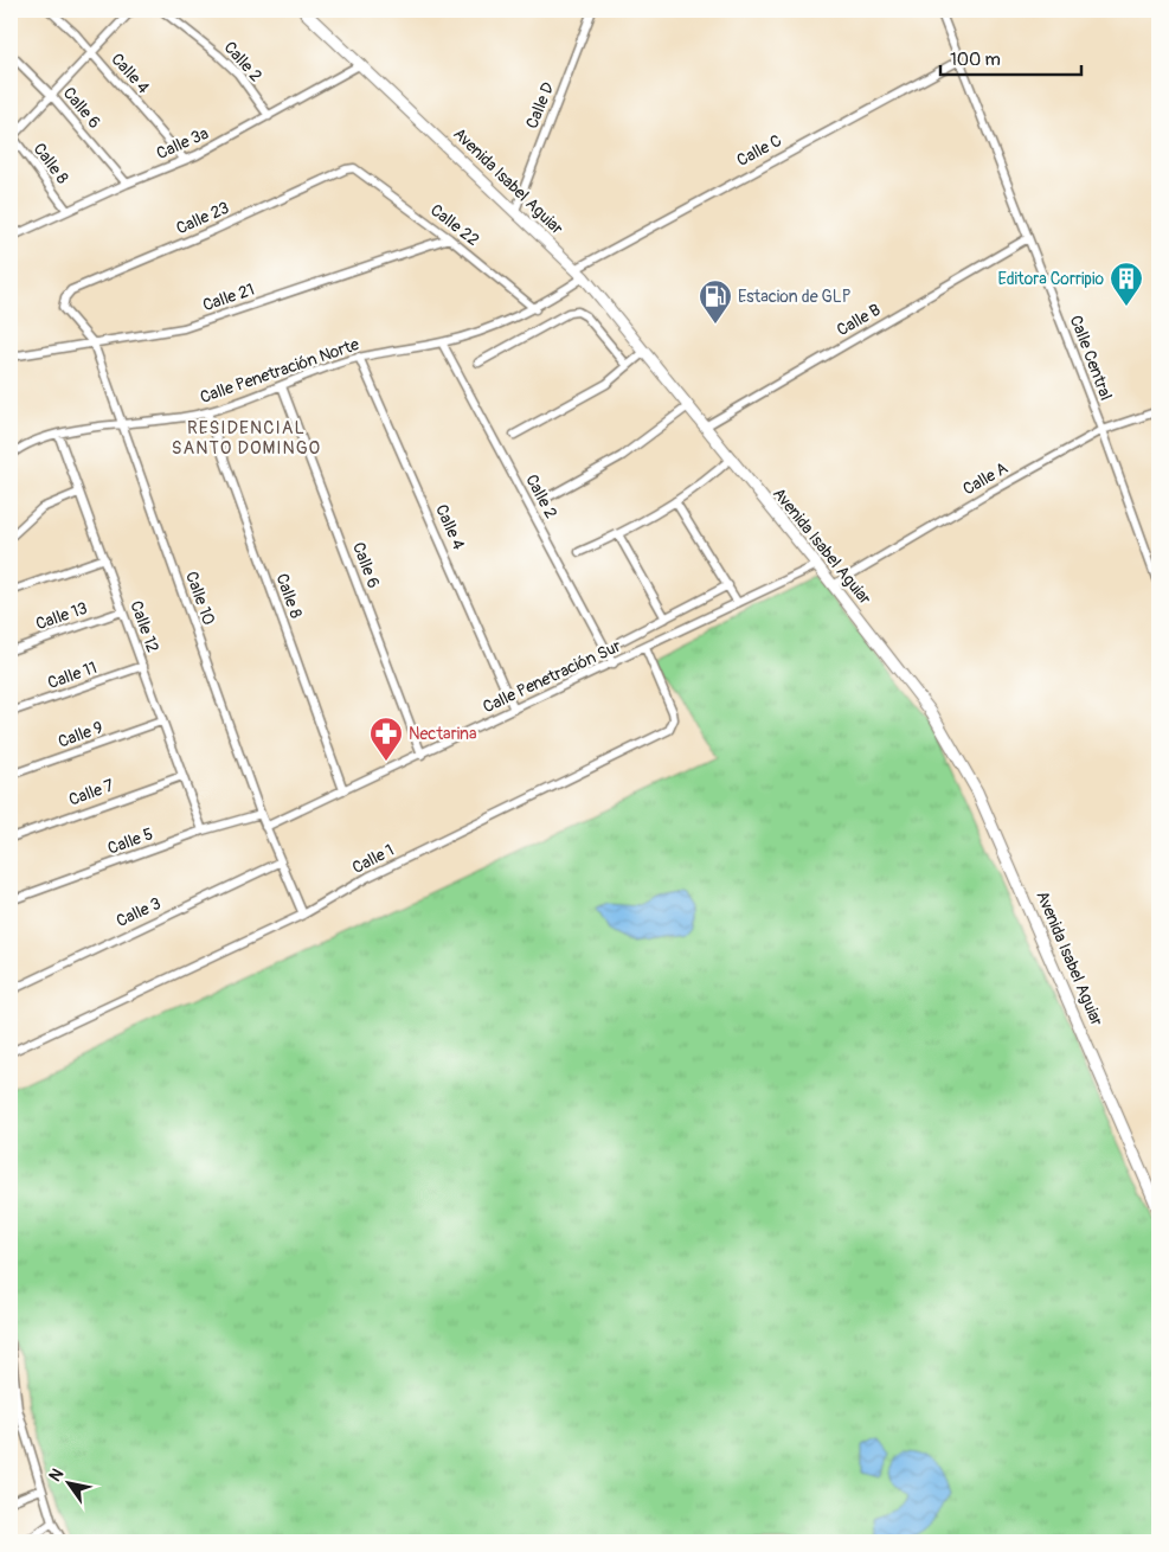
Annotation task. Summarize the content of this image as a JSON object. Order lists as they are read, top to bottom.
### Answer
{
  "streets": {
    "main road": ["Avenida Isabel Aguiar"],
    "street": [
      "Calle 2",
      "Calle 4",
      "Calle D",
      "Calle 6",
      "Calle 3a",
      "Calle C",
      "Calle 8",
      "Calle 23",
      "Calle 22",
      "Calle 21",
      "Calle B",
      "Calle Central",
      "Calle Penetración Norte",
      "Calle A",
      "Calle 10",
      "Calle 13",
      "Calle 12",
      "Calle 11",
      "Calle Penetración Sur",
      "Calle 9",
      "Calle 7",
      "Calle 5",
      "Calle 1",
      "Calle 3"
    ]
  },
  "crossings": [
    ["Calle 2", "Calle 3a"],
    ["Calle 2", "Calle Penetración Norte"],
    ["Calle 2", "Calle Penetración Sur"],
    ["Calle 4", "Calle 3a"],
    ["Calle 4", "Calle Penetración Norte"],
    ["Calle 4", "Calle Penetración Sur"],
    ["Calle D", "Avenida Isabel Aguiar"],
    ["Calle 6", "Calle 3a"],
    ["Calle 6", "Calle Penetración Norte"],
    ["Calle 6", "Calle Penetración Sur"],
    ["Calle 3a", "Calle 8"],
    ["Calle 3a", "Avenida Isabel Aguiar"],
    ["Calle C", "Avenida Isabel Aguiar"],
    ["Calle C", "Calle Central"],
    ["Calle C", "Calle Penetración Norte"],
    ["Calle 8", "Calle Penetración Norte"],
    ["Calle 8", "Calle Penetración Sur"],
    ["Avenida Isabel Aguiar", "Calle B"],
    ["Avenida Isabel Aguiar", "Calle Penetración Norte"],
    ["Avenida Isabel Aguiar", "Calle A"],
    ["Avenida Isabel Aguiar", "Calle Penetración Sur"],
    ["Calle 23", "Calle 22"],
    ["Calle 23", "Calle 10"],
    ["Calle 22", "Calle 21"],
    ["Calle 22", "Calle Penetración Norte"],
    ["Calle 21", "Calle 10"],
    ["Calle B", "Calle Central"],
    ["Calle Central", "Calle A"],
    ["Calle Penetración Norte", "Calle 10"],
    ["Calle Penetración Norte", "Calle 12"],
    ["Calle 10", "Calle Penetración Sur"],
    ["Calle 10", "Calle 5"],
    ["Calle 10", "Calle 1"],
    ["Calle 10", "Calle 3"],
    ["Calle 13", "Calle 12"],
    ["Calle 12", "Calle 11"],
    ["Calle 12", "Calle 9"],
    ["Calle 12", "Calle 7"],
    ["Calle 12", "Calle 5"],
    ["Calle Penetración Sur", "Calle 1"]
  ],
  "districts": ["RESIDENCIAL SANTO DOMINGO"],
  "places": {
    "building": ["Editora Corripio"],
    "fuel station": ["Estacion de GLP"],
    "pharmacy": ["Nectarina"]
  },
  "scale_bar": "100 m",
  "north": "top left"
}
